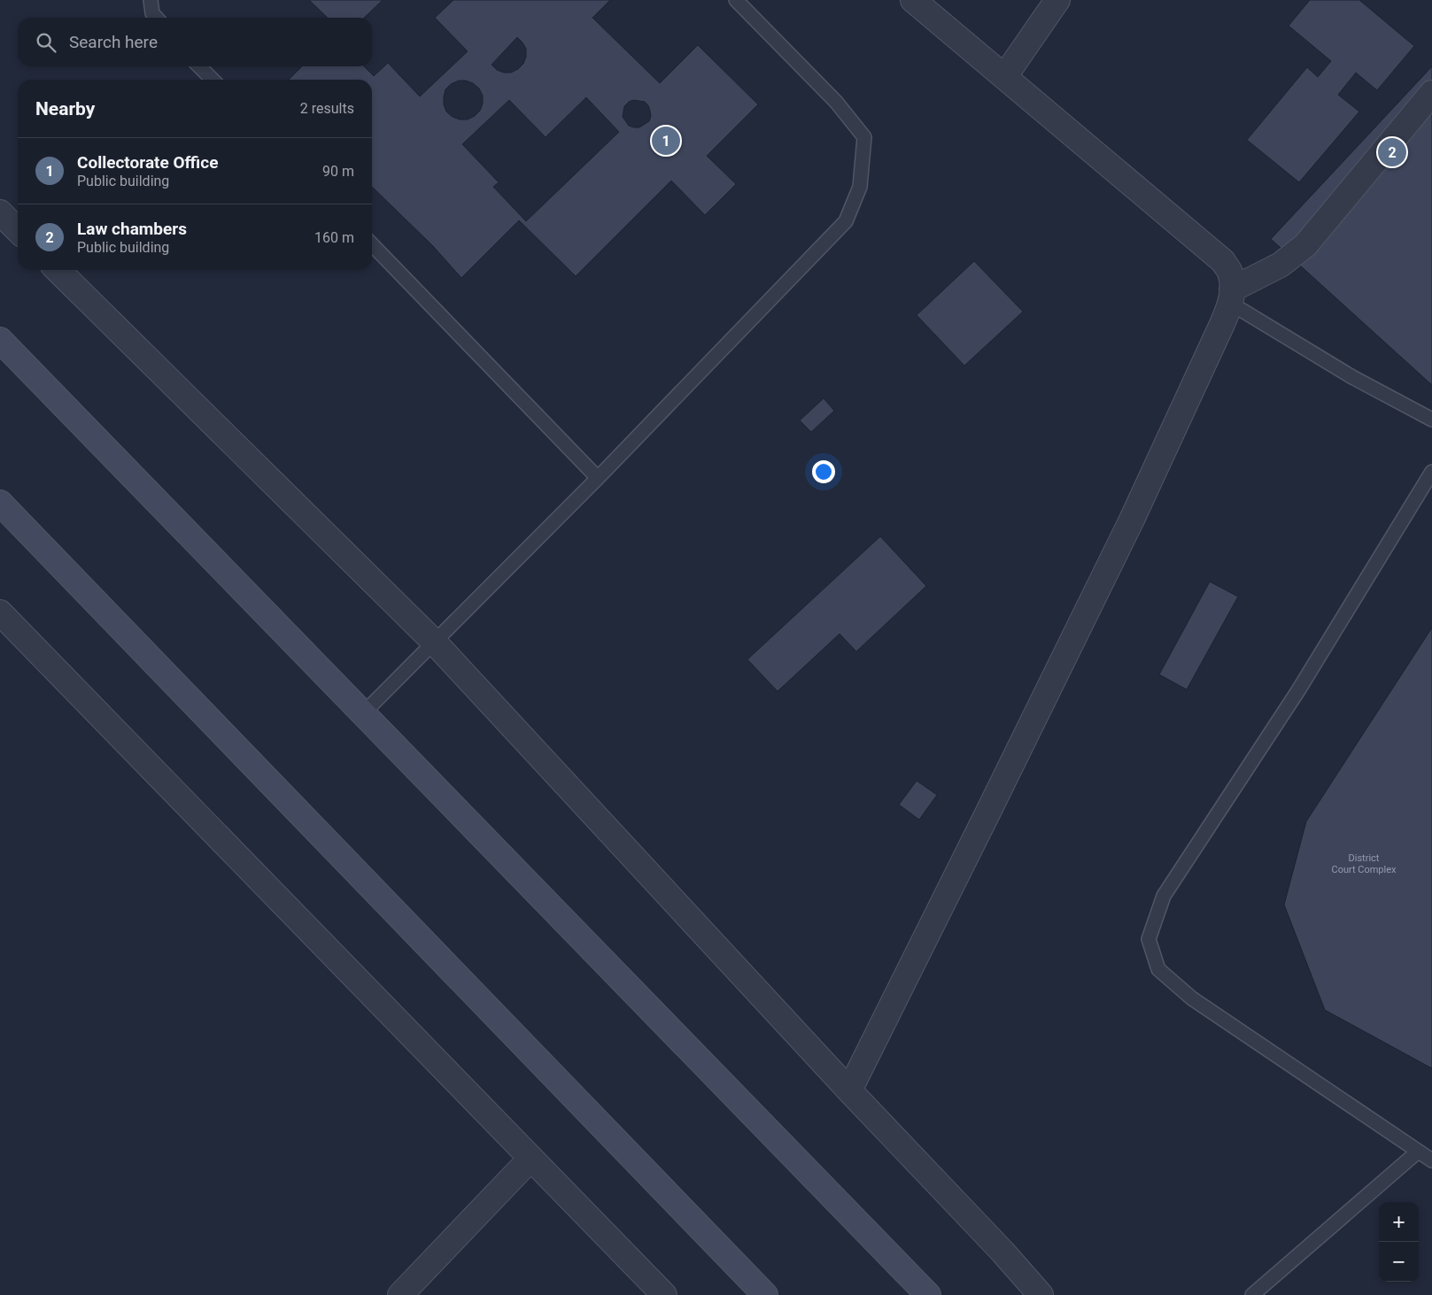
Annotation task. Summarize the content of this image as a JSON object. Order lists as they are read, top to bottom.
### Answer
{
  "house_numbers": ["District Court Complex"],
  "page": {
    "search": "Search here",
    "heading": ["Nearby", "2 results"],
    "pins": ["1", "2"],
    "list": [
      {
        "mark": "1",
        "name": "Collectorate Office",
        "note": "Public building",
        "value": "90 m"
      },
      {
        "mark": "2",
        "name": "Law chambers",
        "note": "Public building",
        "value": "160 m"
      }
    ],
    "map_buttons": ["+", "−"]
  }
}
